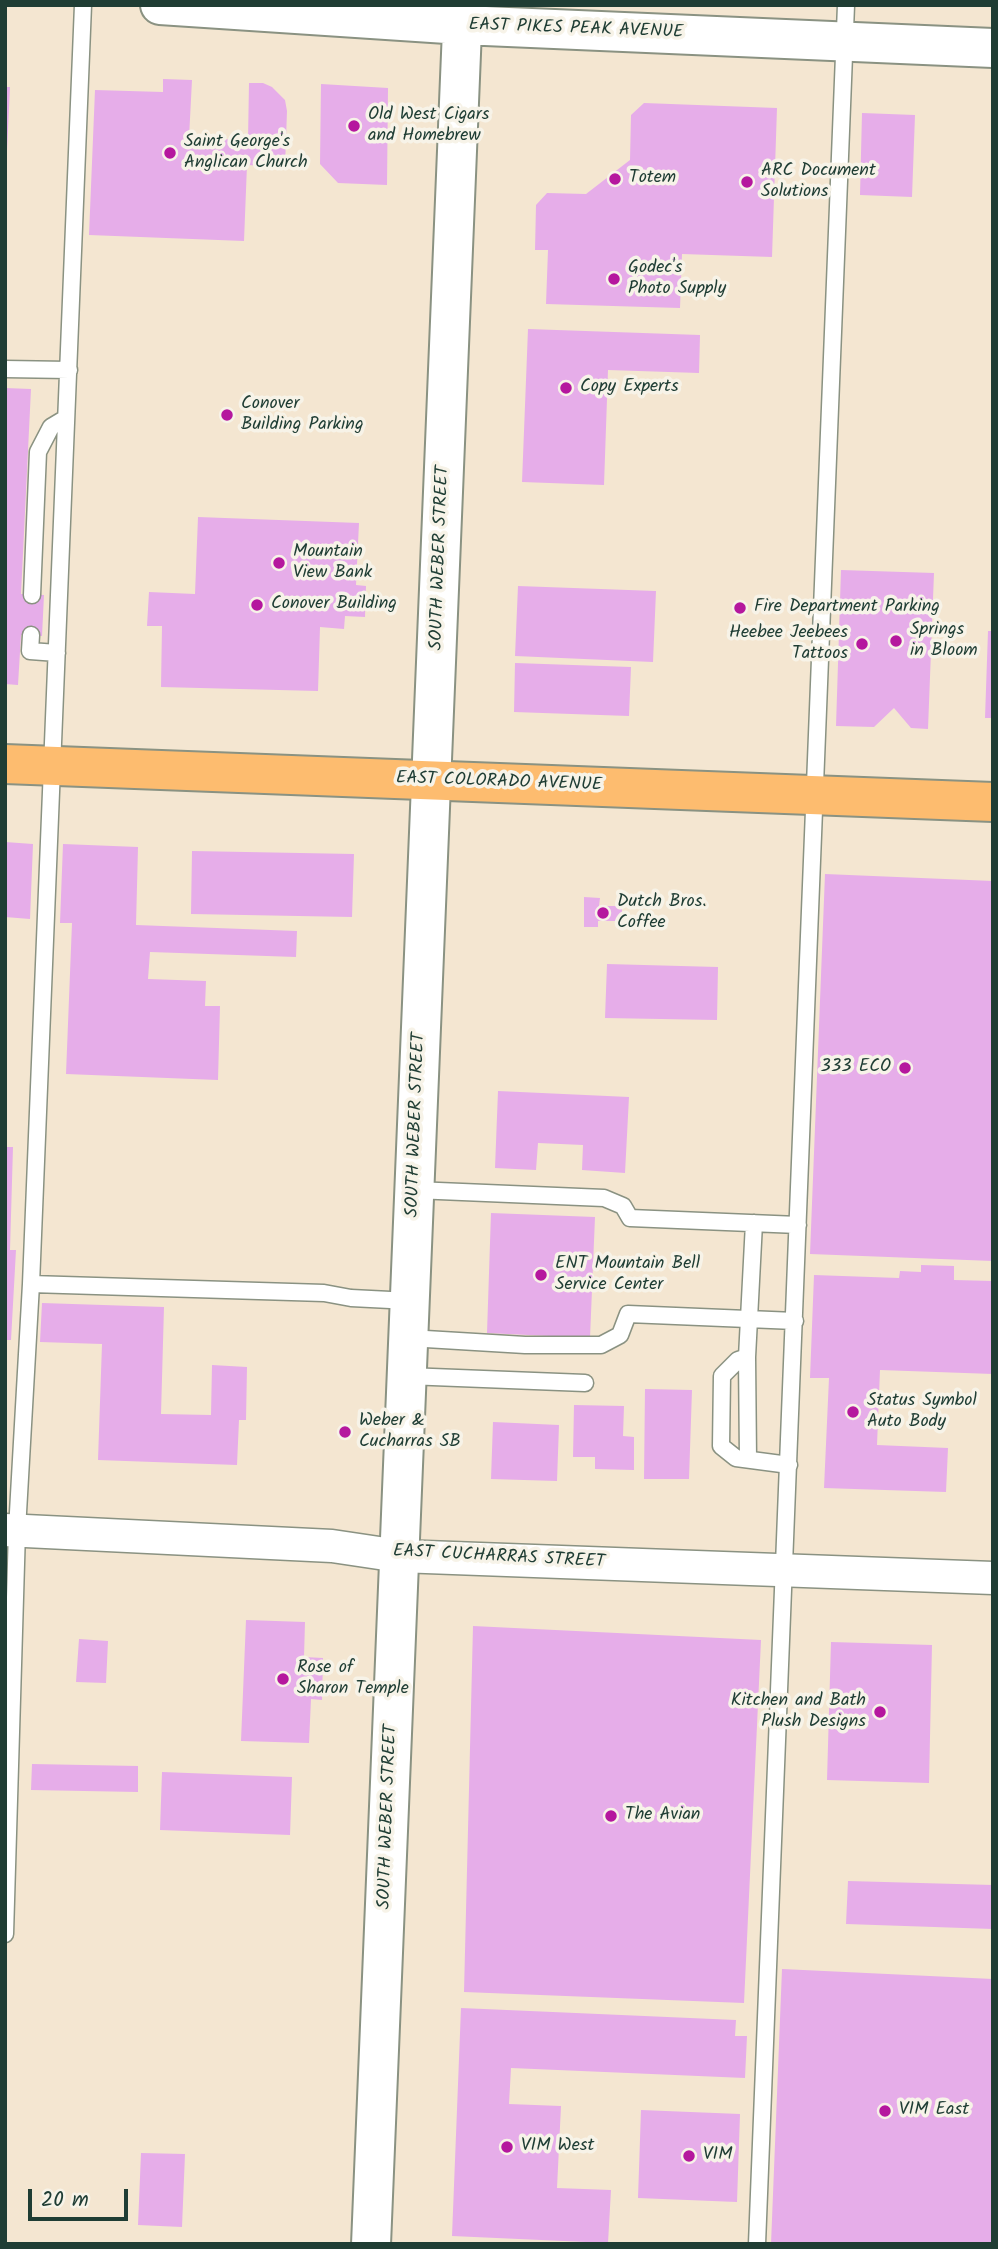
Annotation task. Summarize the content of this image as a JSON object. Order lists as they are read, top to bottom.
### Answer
{
  "streets": {
    "main road": ["EAST COLORADO AVENUE"],
    "street": ["EAST PIKES PEAK AVENUE", "SOUTH WEBER STREET", "EAST CUCHARRAS STREET"]
  },
  "crossings": [
    ["EAST PIKES PEAK AVENUE", "SOUTH WEBER STREET"],
    ["SOUTH WEBER STREET", "EAST COLORADO AVENUE"],
    ["SOUTH WEBER STREET", "EAST CUCHARRAS STREET"]
  ],
  "places": [
    "Old West Cigars and Homebrew",
    "Saint George's Anglican Church",
    "Totem",
    "ARC Document Solutions",
    "Godec's Photo Supply",
    "Copy Experts",
    "Conover Building Parking",
    "Mountain View Bank",
    "Conover Building",
    "Fire Department Parking",
    "Springs in Bloom",
    "Heebee Jeebees Tattoos",
    "Dutch Bros. Coffee",
    "333 ECO",
    "ENT Mountain Bell Service Center",
    "Status Symbol Auto Body",
    "Weber & Cucharras SB",
    "Rose of Sharon Temple",
    "Kitchen and Bath Plush Designs",
    "The Avian",
    "VIM East",
    "VIM West",
    "VIM"
  ],
  "scale_bar": "20 m"
}
